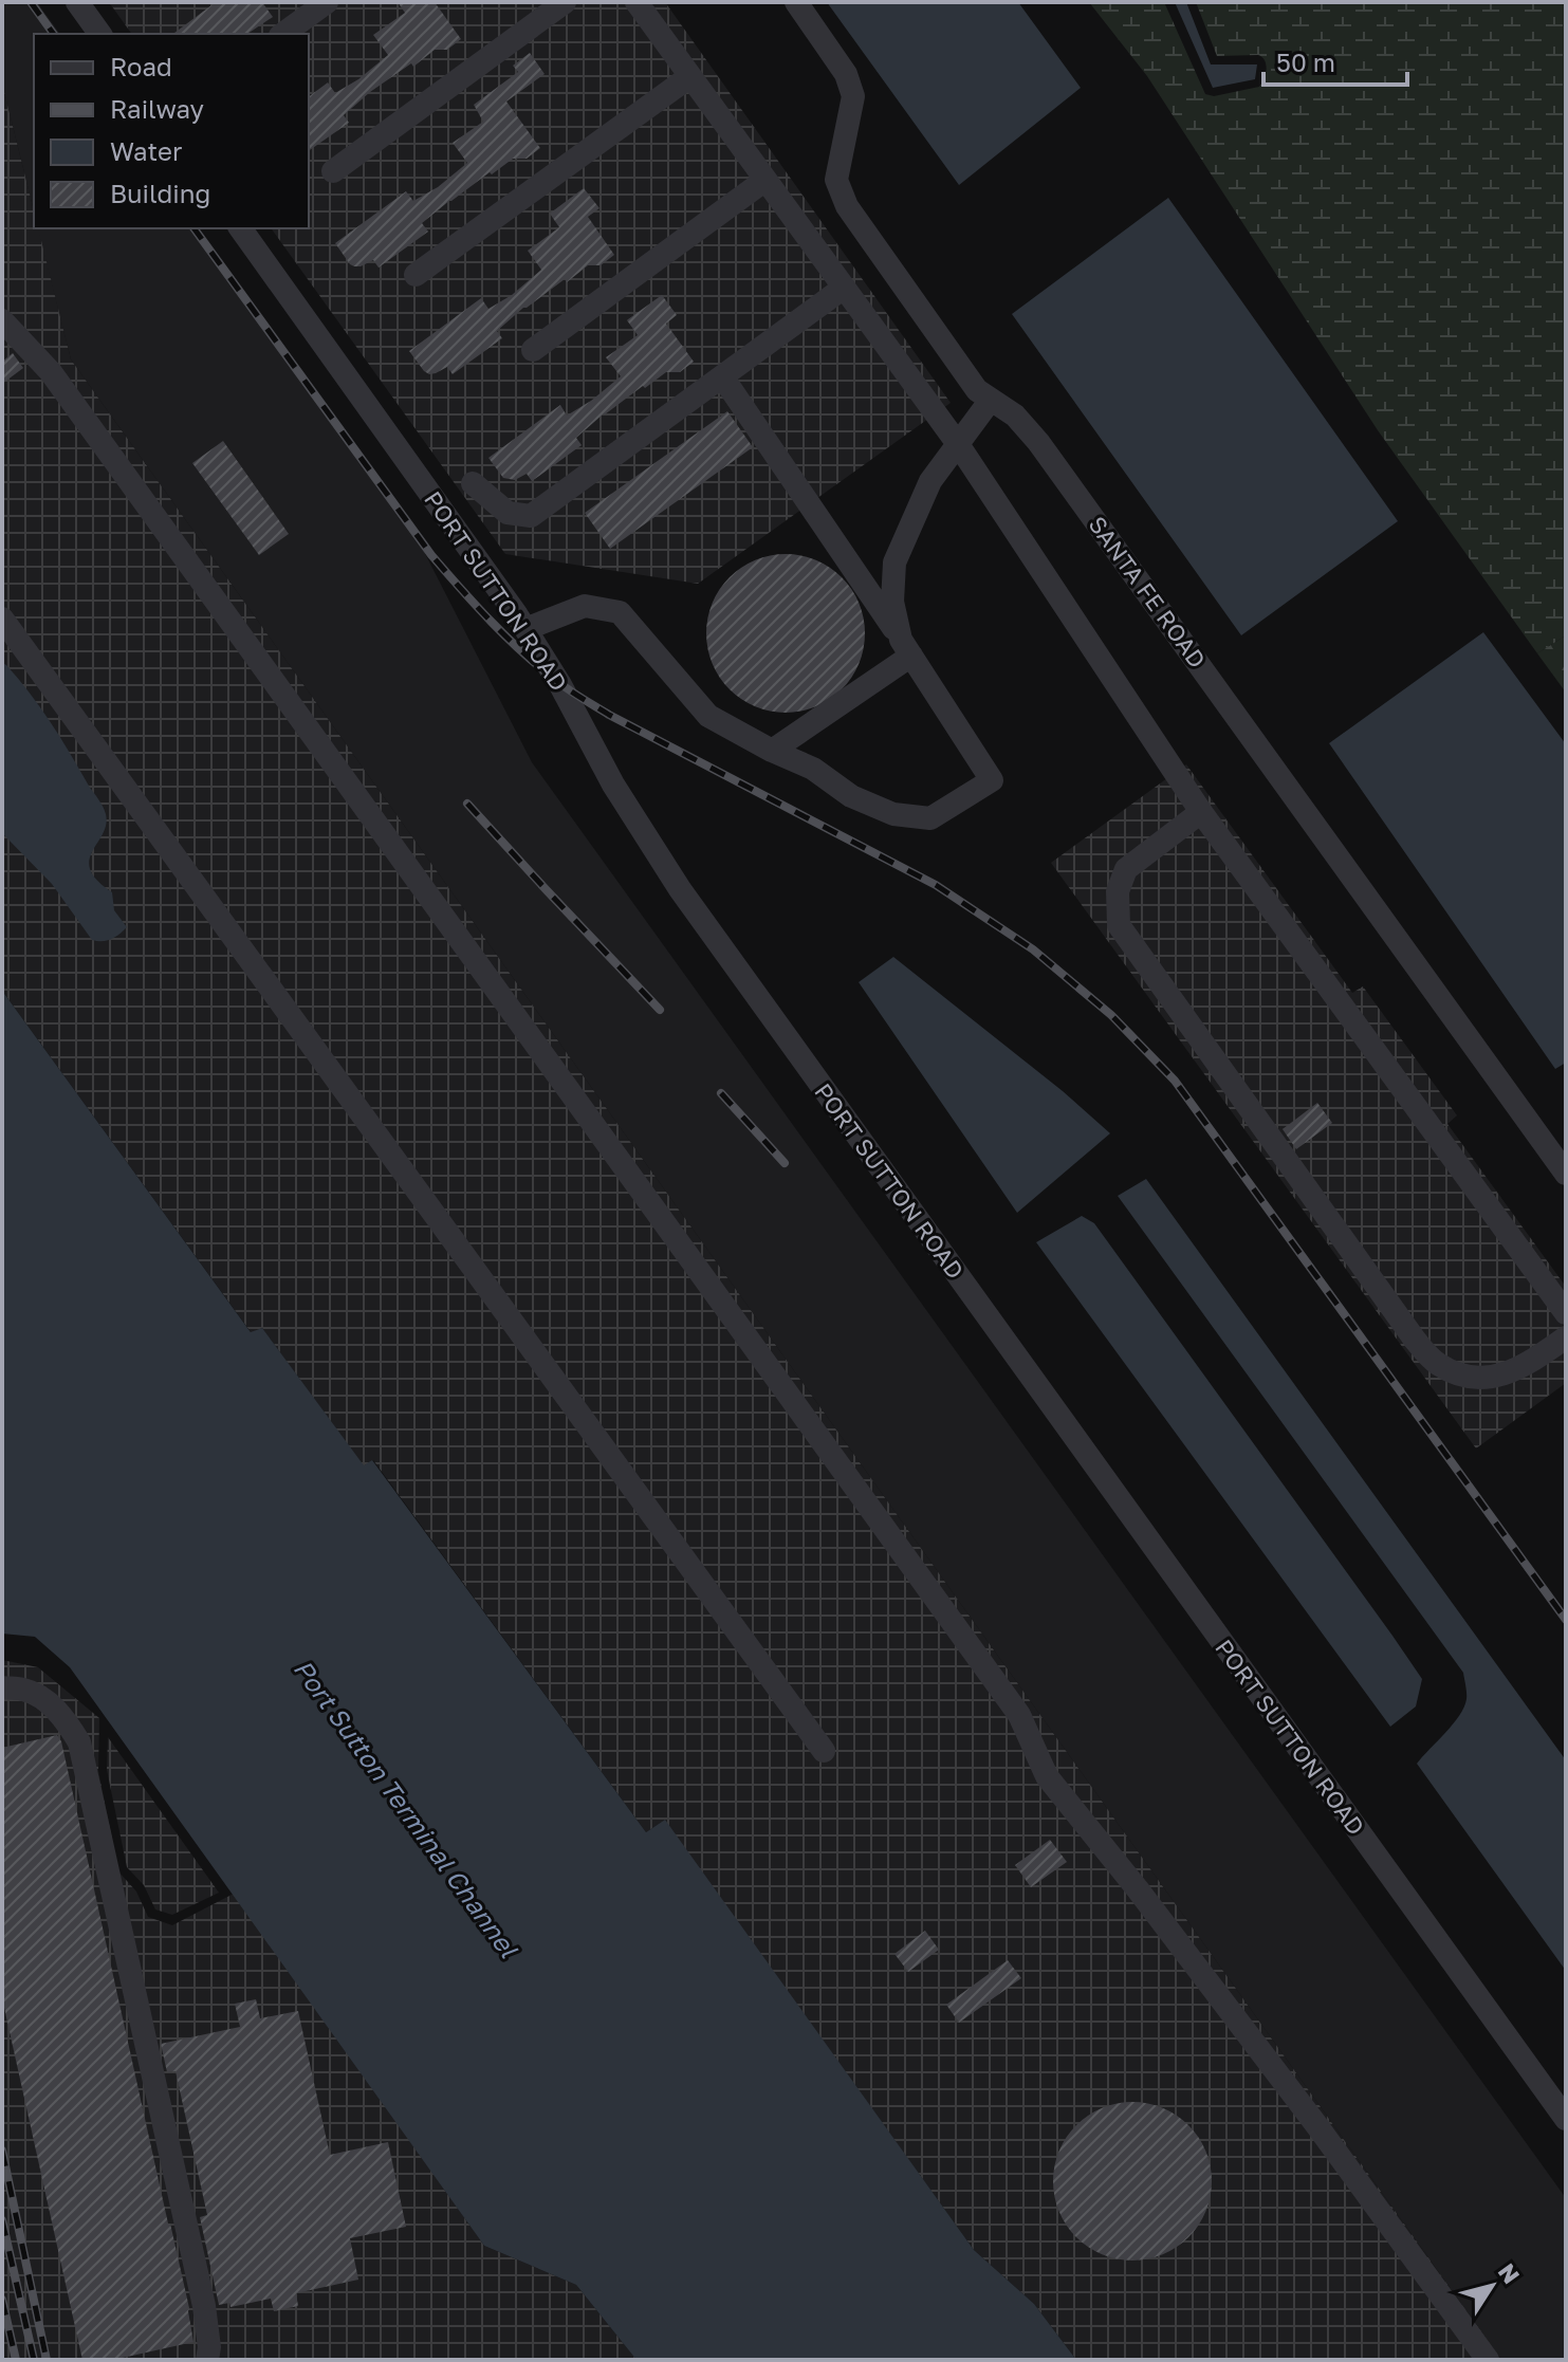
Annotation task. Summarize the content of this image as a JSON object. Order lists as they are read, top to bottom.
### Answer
{
  "streets": {
    "street": ["PORT SUTTON ROAD", "SANTA FE ROAD"]
  },
  "water": ["Port Sutton Terminal Channel"],
  "legend": [
    "Road",
    "Railway",
    "Water",
    "Building"
  ],
  "scale_bar": "50 m",
  "north": "top right"
}
